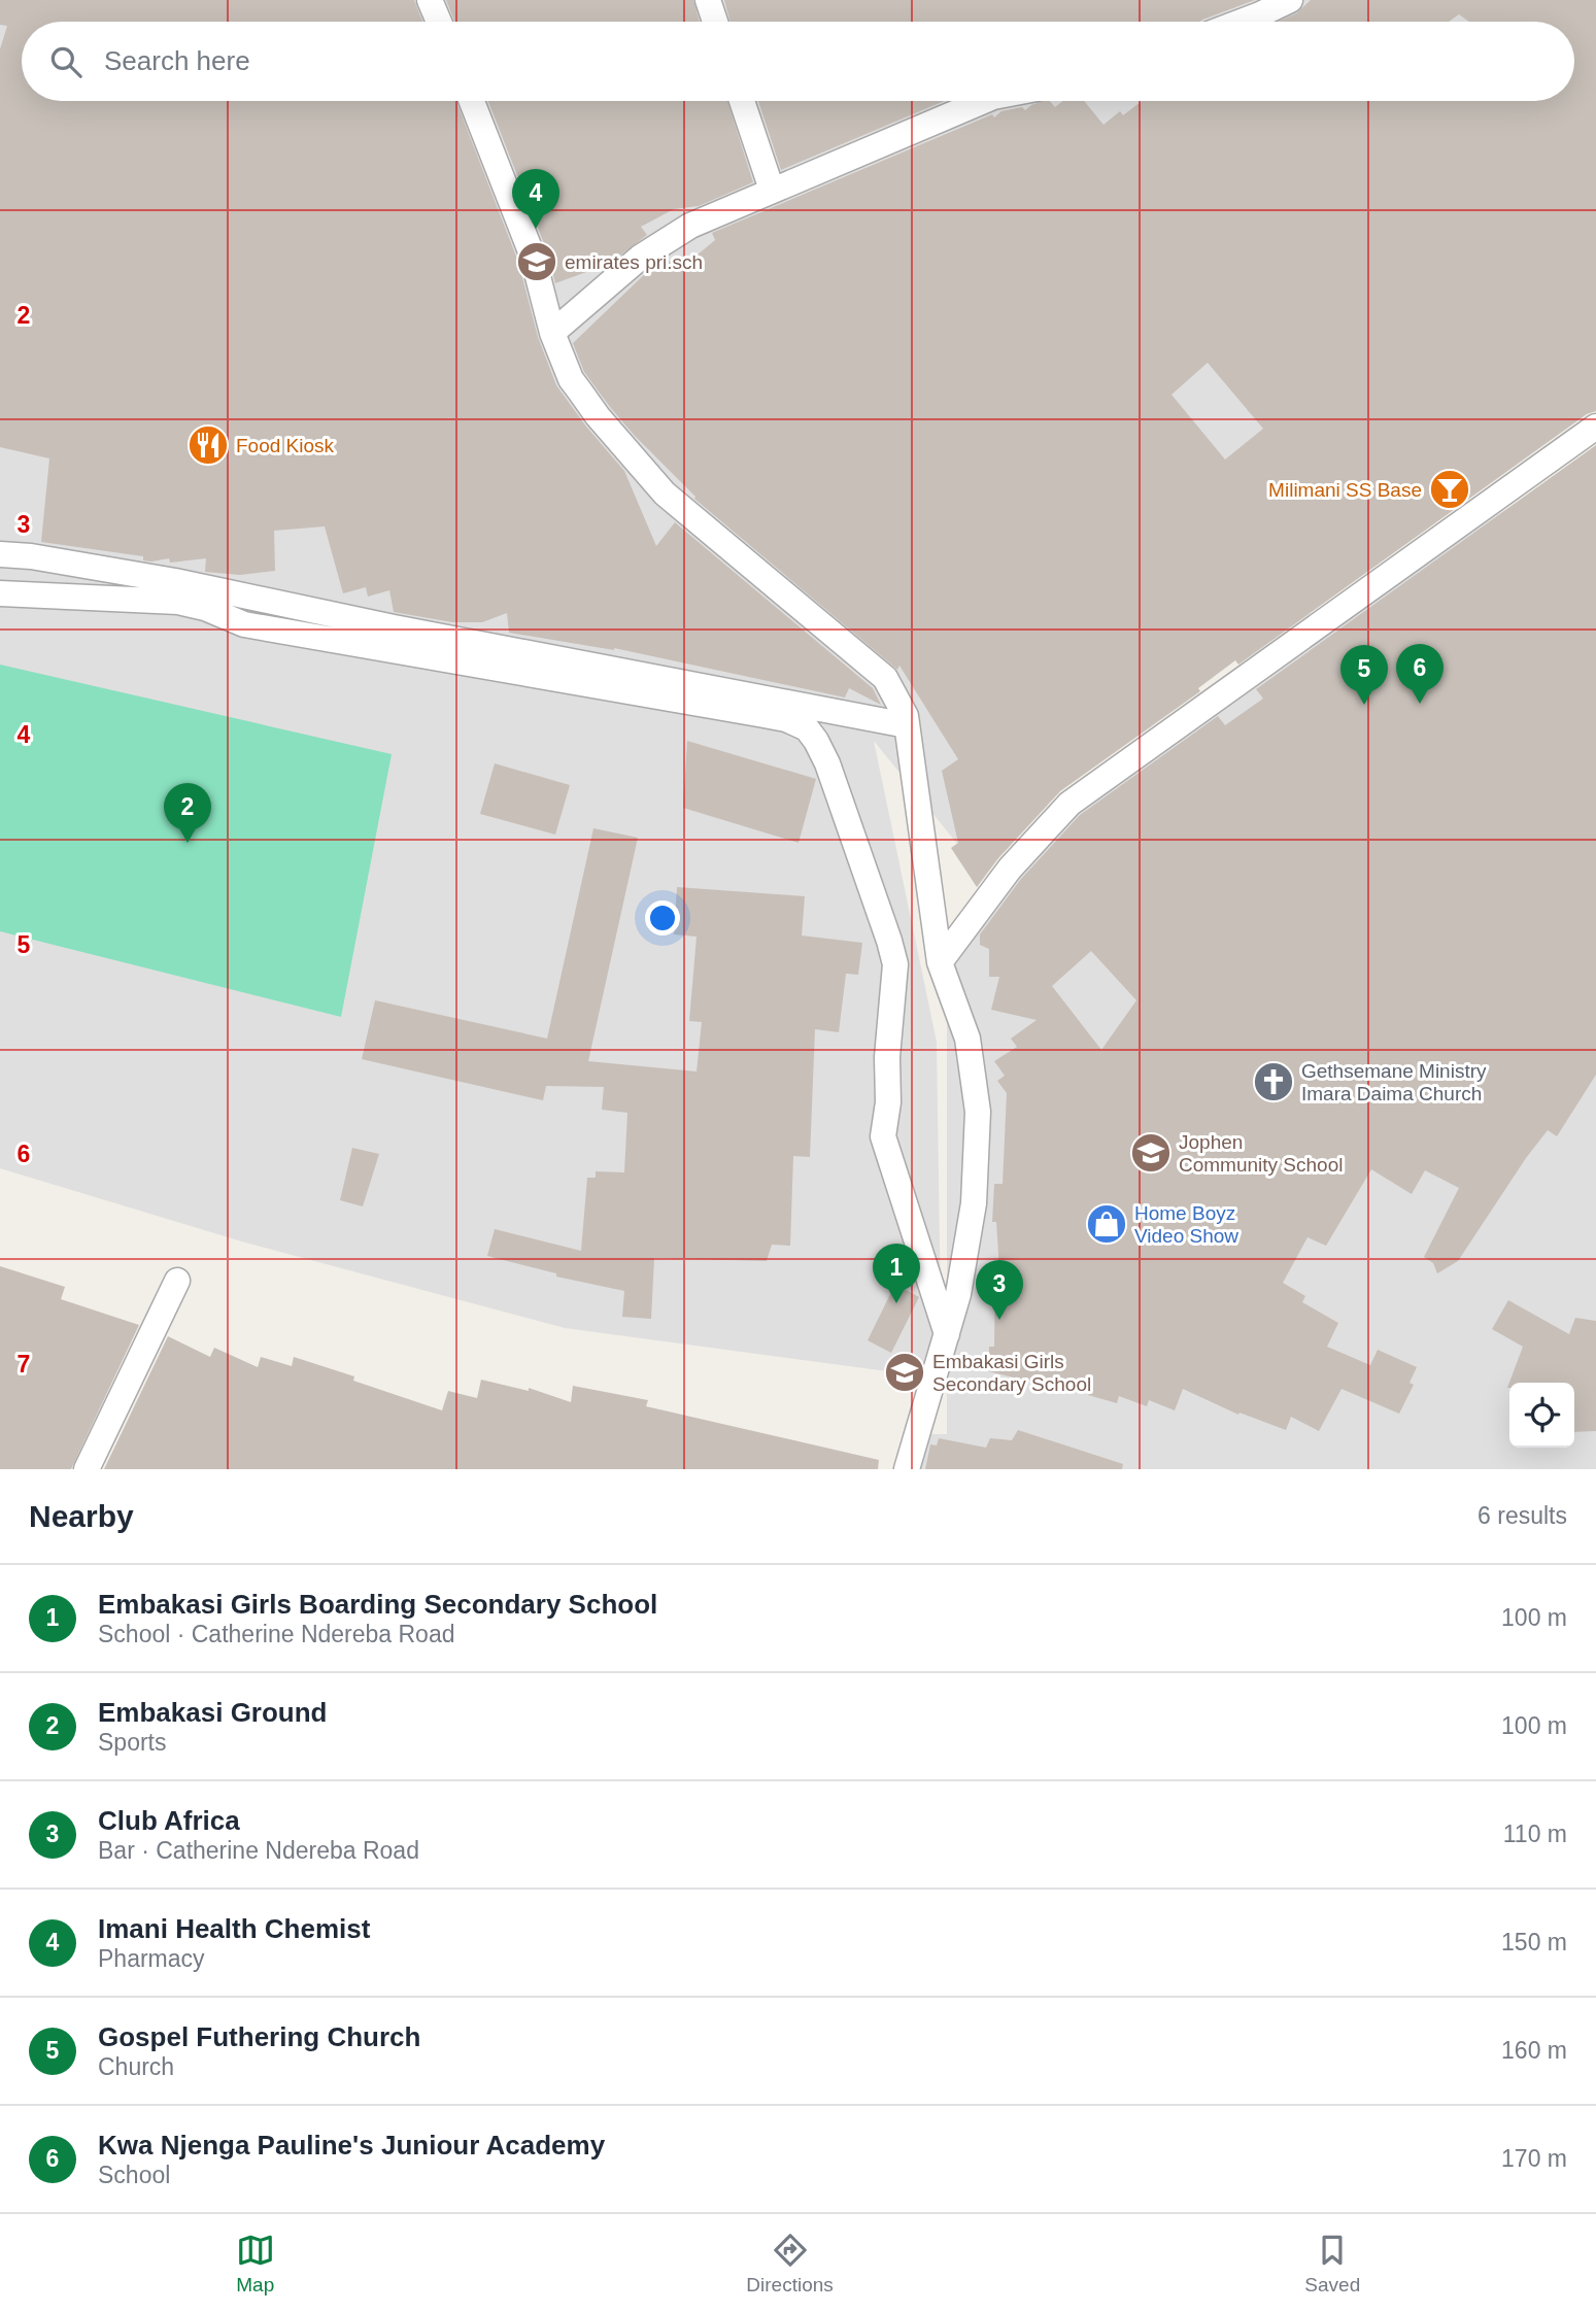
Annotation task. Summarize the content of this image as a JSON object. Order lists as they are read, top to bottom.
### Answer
{
  "places": {
    "school or university": ["emirates pri.sch", "Jophen Community School", "Embakasi Girls Secondary School"],
    "restaurant": ["Food Kiosk"],
    "bar": ["Milimani SS Base"],
    "church": ["Gethsemane Ministry Imara Daima Church"],
    "shop": ["Home Boyz Video Show"]
  },
  "page": {
    "search": "Search here",
    "pins": [
      "4",
      "6",
      "5",
      "2",
      "1",
      "3"
    ],
    "heading": ["Nearby", "6 results"],
    "list": [
      {
        "mark": "1",
        "name": "Embakasi Girls Boarding Secondary School",
        "note": "School · Catherine Ndereba Road",
        "value": "100 m"
      },
      {
        "mark": "2",
        "name": "Embakasi Ground",
        "note": "Sports",
        "value": "100 m"
      },
      {
        "mark": "3",
        "name": "Club Africa",
        "note": "Bar · Catherine Ndereba Road",
        "value": "110 m"
      },
      {
        "mark": "4",
        "name": "Imani Health Chemist",
        "note": "Pharmacy",
        "value": "150 m"
      },
      {
        "mark": "5",
        "name": "Gospel Futhering Church",
        "note": "Church",
        "value": "160 m"
      },
      {
        "mark": "6",
        "name": "Kwa Njenga Pauline's Juniour Academy",
        "note": "School",
        "value": "170 m"
      }
    ],
    "nav": ["Map", "Directions", "Saved"]
  },
  "grid": {
    "rows": [
      "2",
      "3",
      "4",
      "5",
      "6",
      "7"
    ]
  }
}
